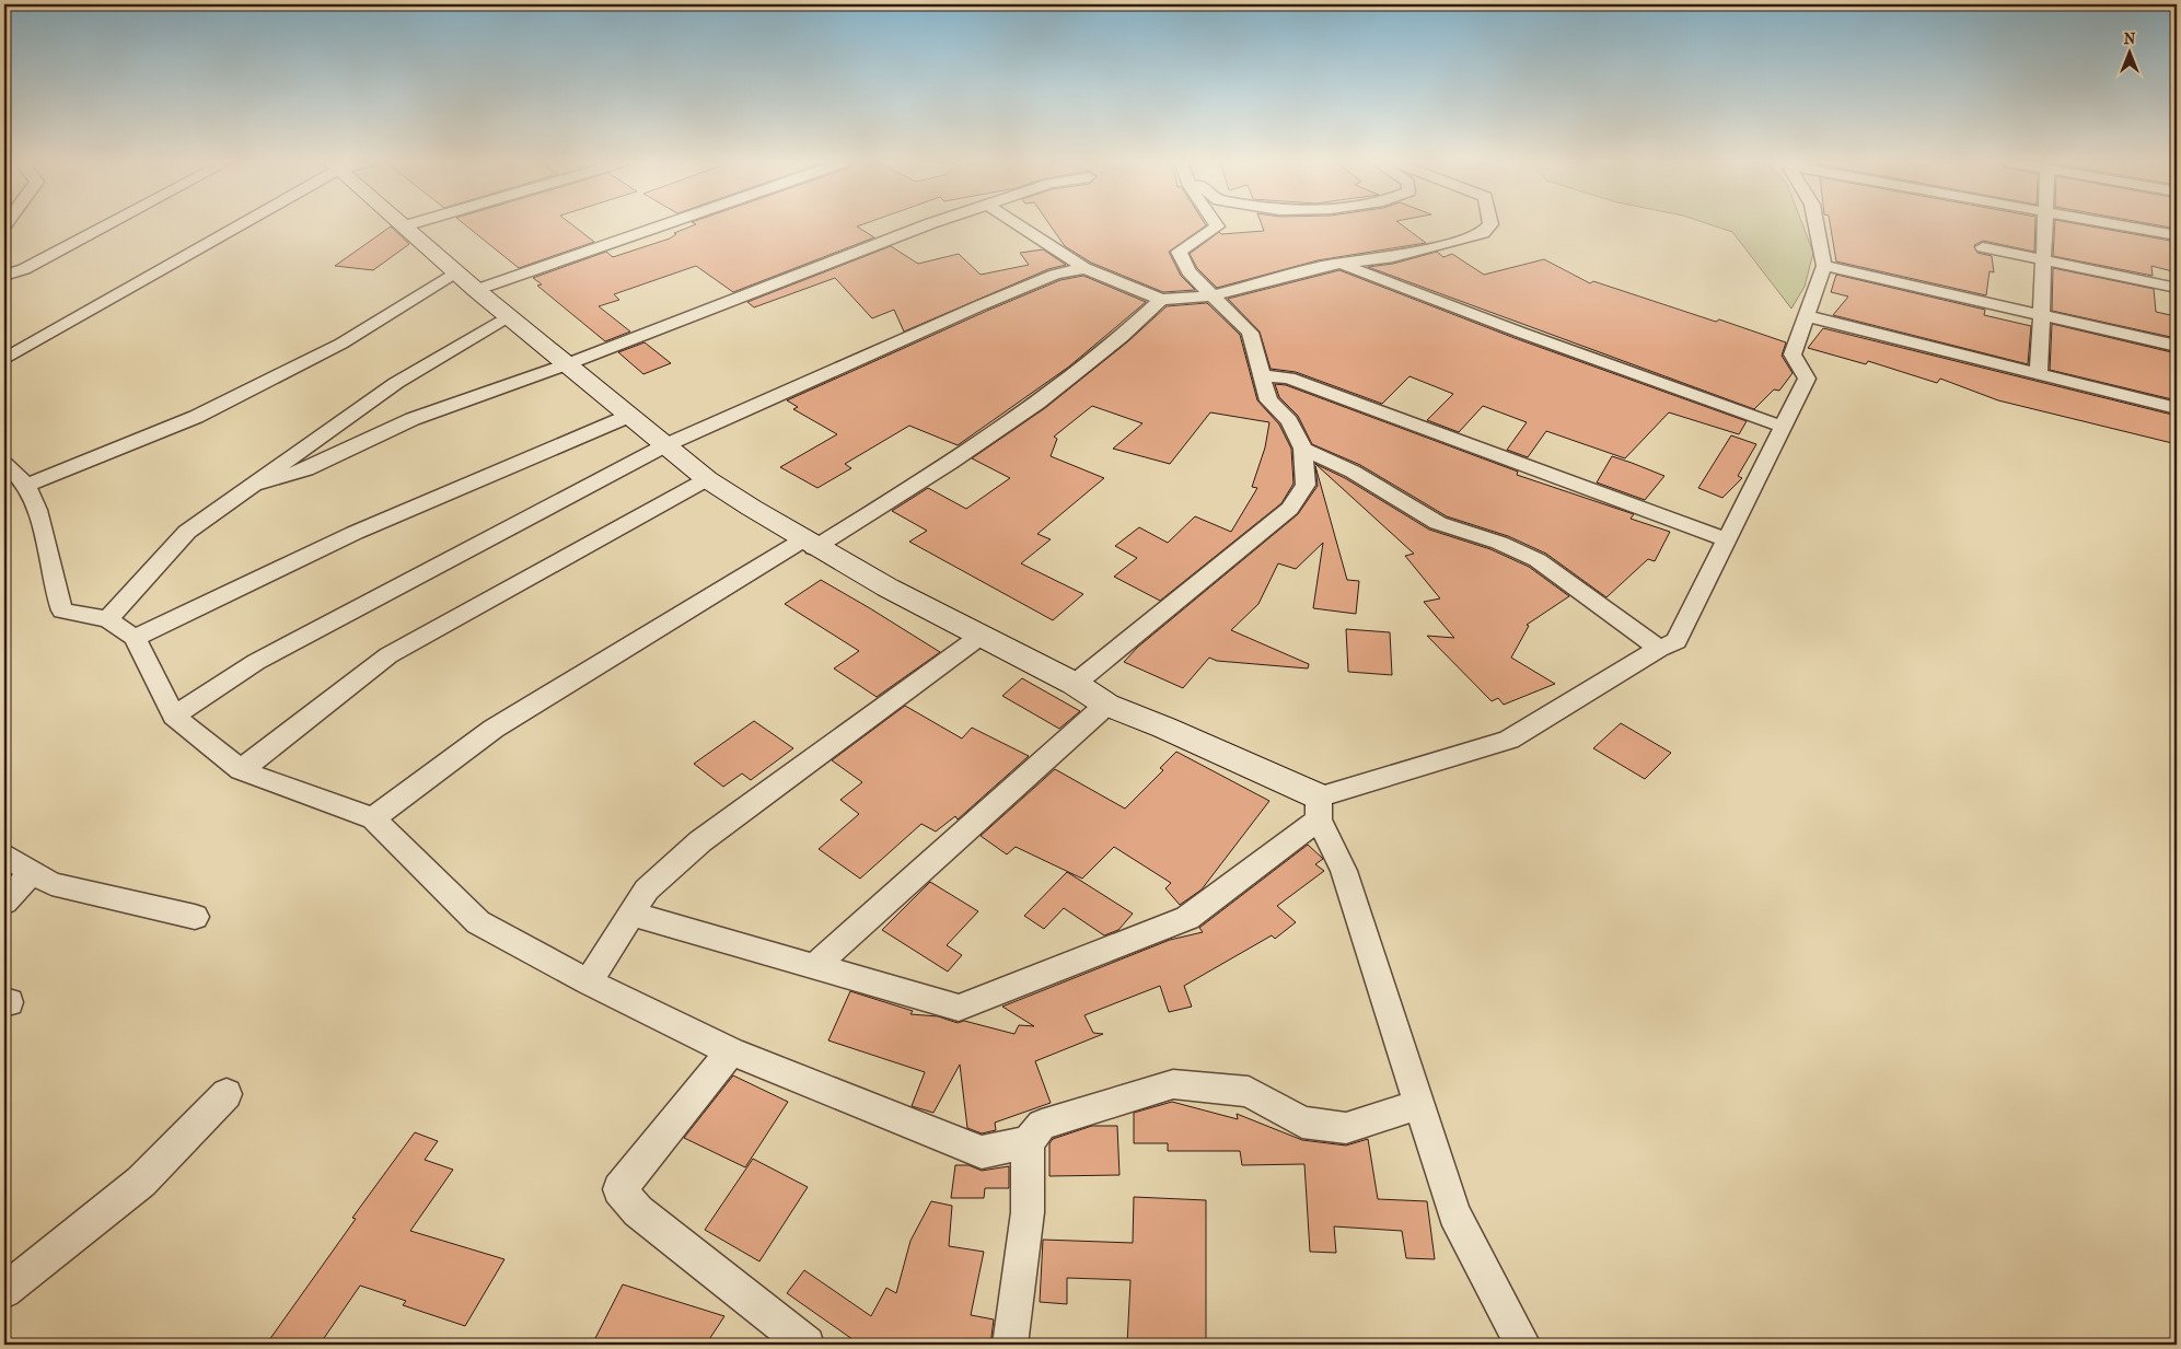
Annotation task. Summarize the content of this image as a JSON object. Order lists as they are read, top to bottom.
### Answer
{
  "north": "top"
}
